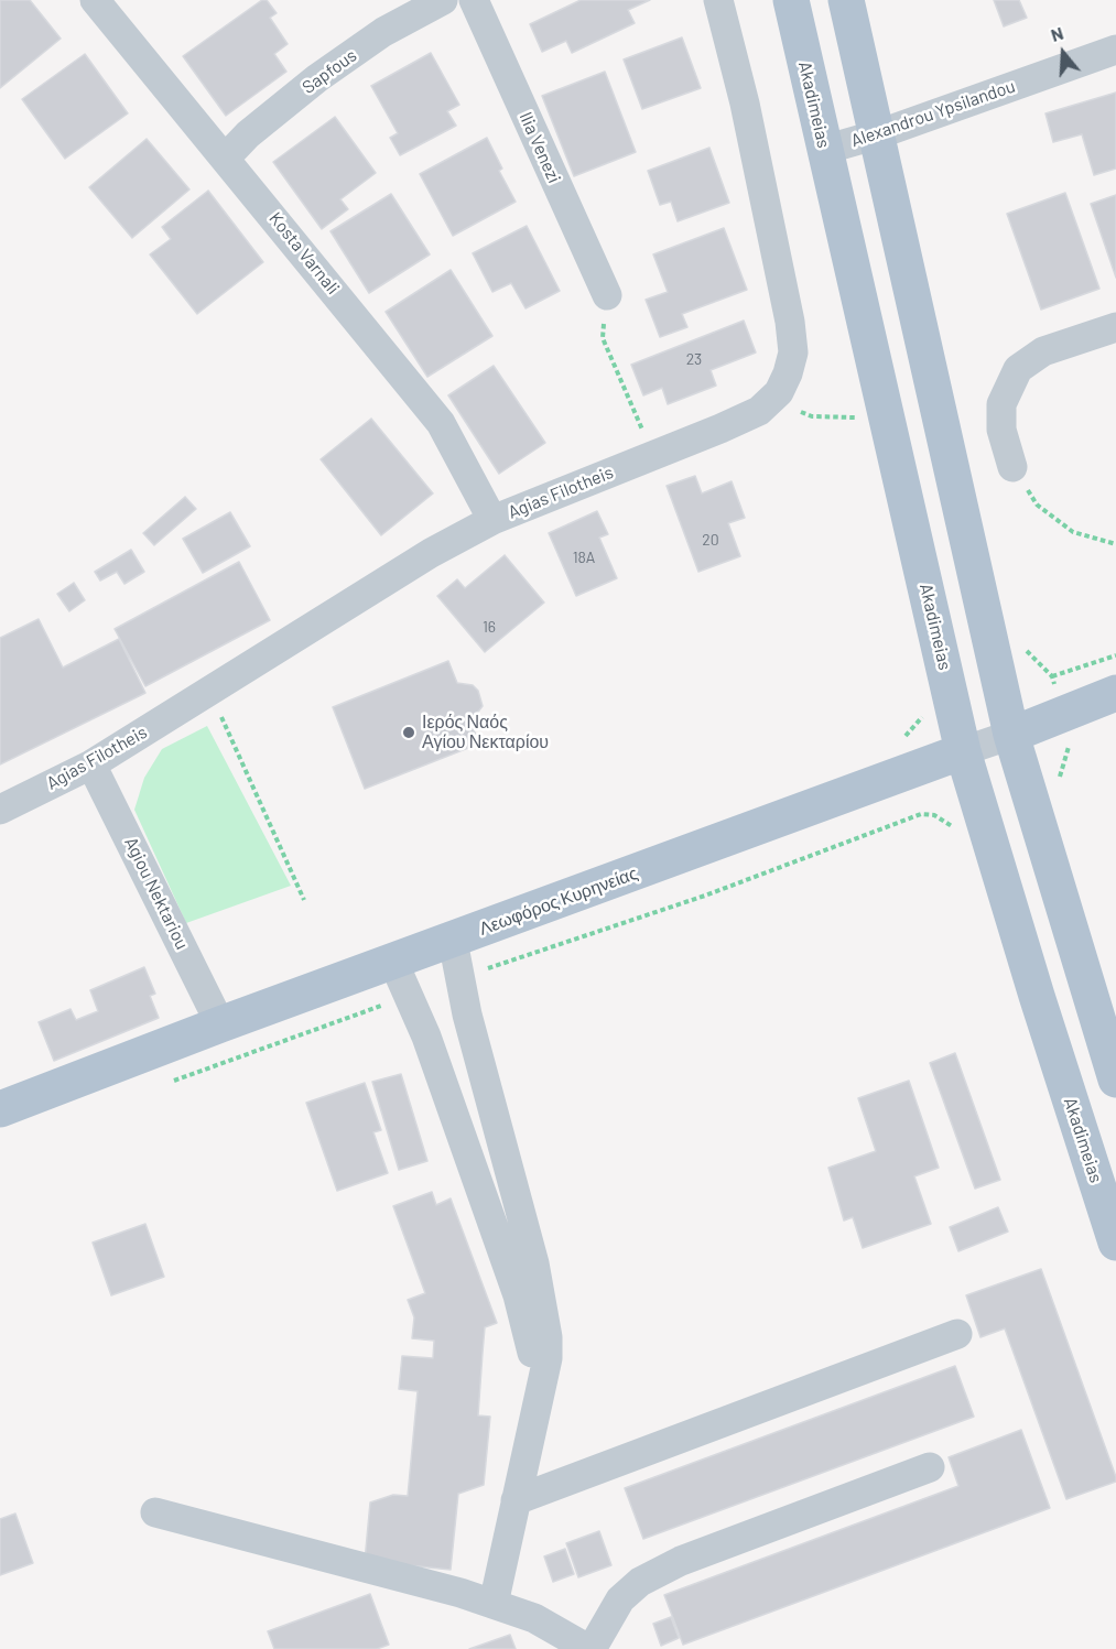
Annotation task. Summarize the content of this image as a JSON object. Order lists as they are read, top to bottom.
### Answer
{
  "streets": {
    "main road": ["Akadimeias", "Λεωφόρος Κυρηνείας"],
    "street": [
      "Sapfous",
      "Alexandrou Ypsilandou",
      "Ilia Venezi",
      "Kosta Varnali",
      "Agias Filotheis",
      "Agiou Nektariou"
    ]
  },
  "crossings": [
    ["Sapfous", "Kosta Varnali"],
    ["Akadimeias", "Alexandrou Ypsilandou"],
    ["Akadimeias", "Λεωφόρος Κυρηνείας"],
    ["Kosta Varnali", "Agias Filotheis"],
    ["Agias Filotheis", "Agiou Nektariou"],
    ["Agiou Nektariou", "Λεωφόρος Κυρηνείας"]
  ],
  "places": ["Ιερός Ναός Αγίου Νεκταρίου"],
  "house_numbers": [
    "23",
    "20",
    "18A",
    "16"
  ],
  "north": "top"
}
